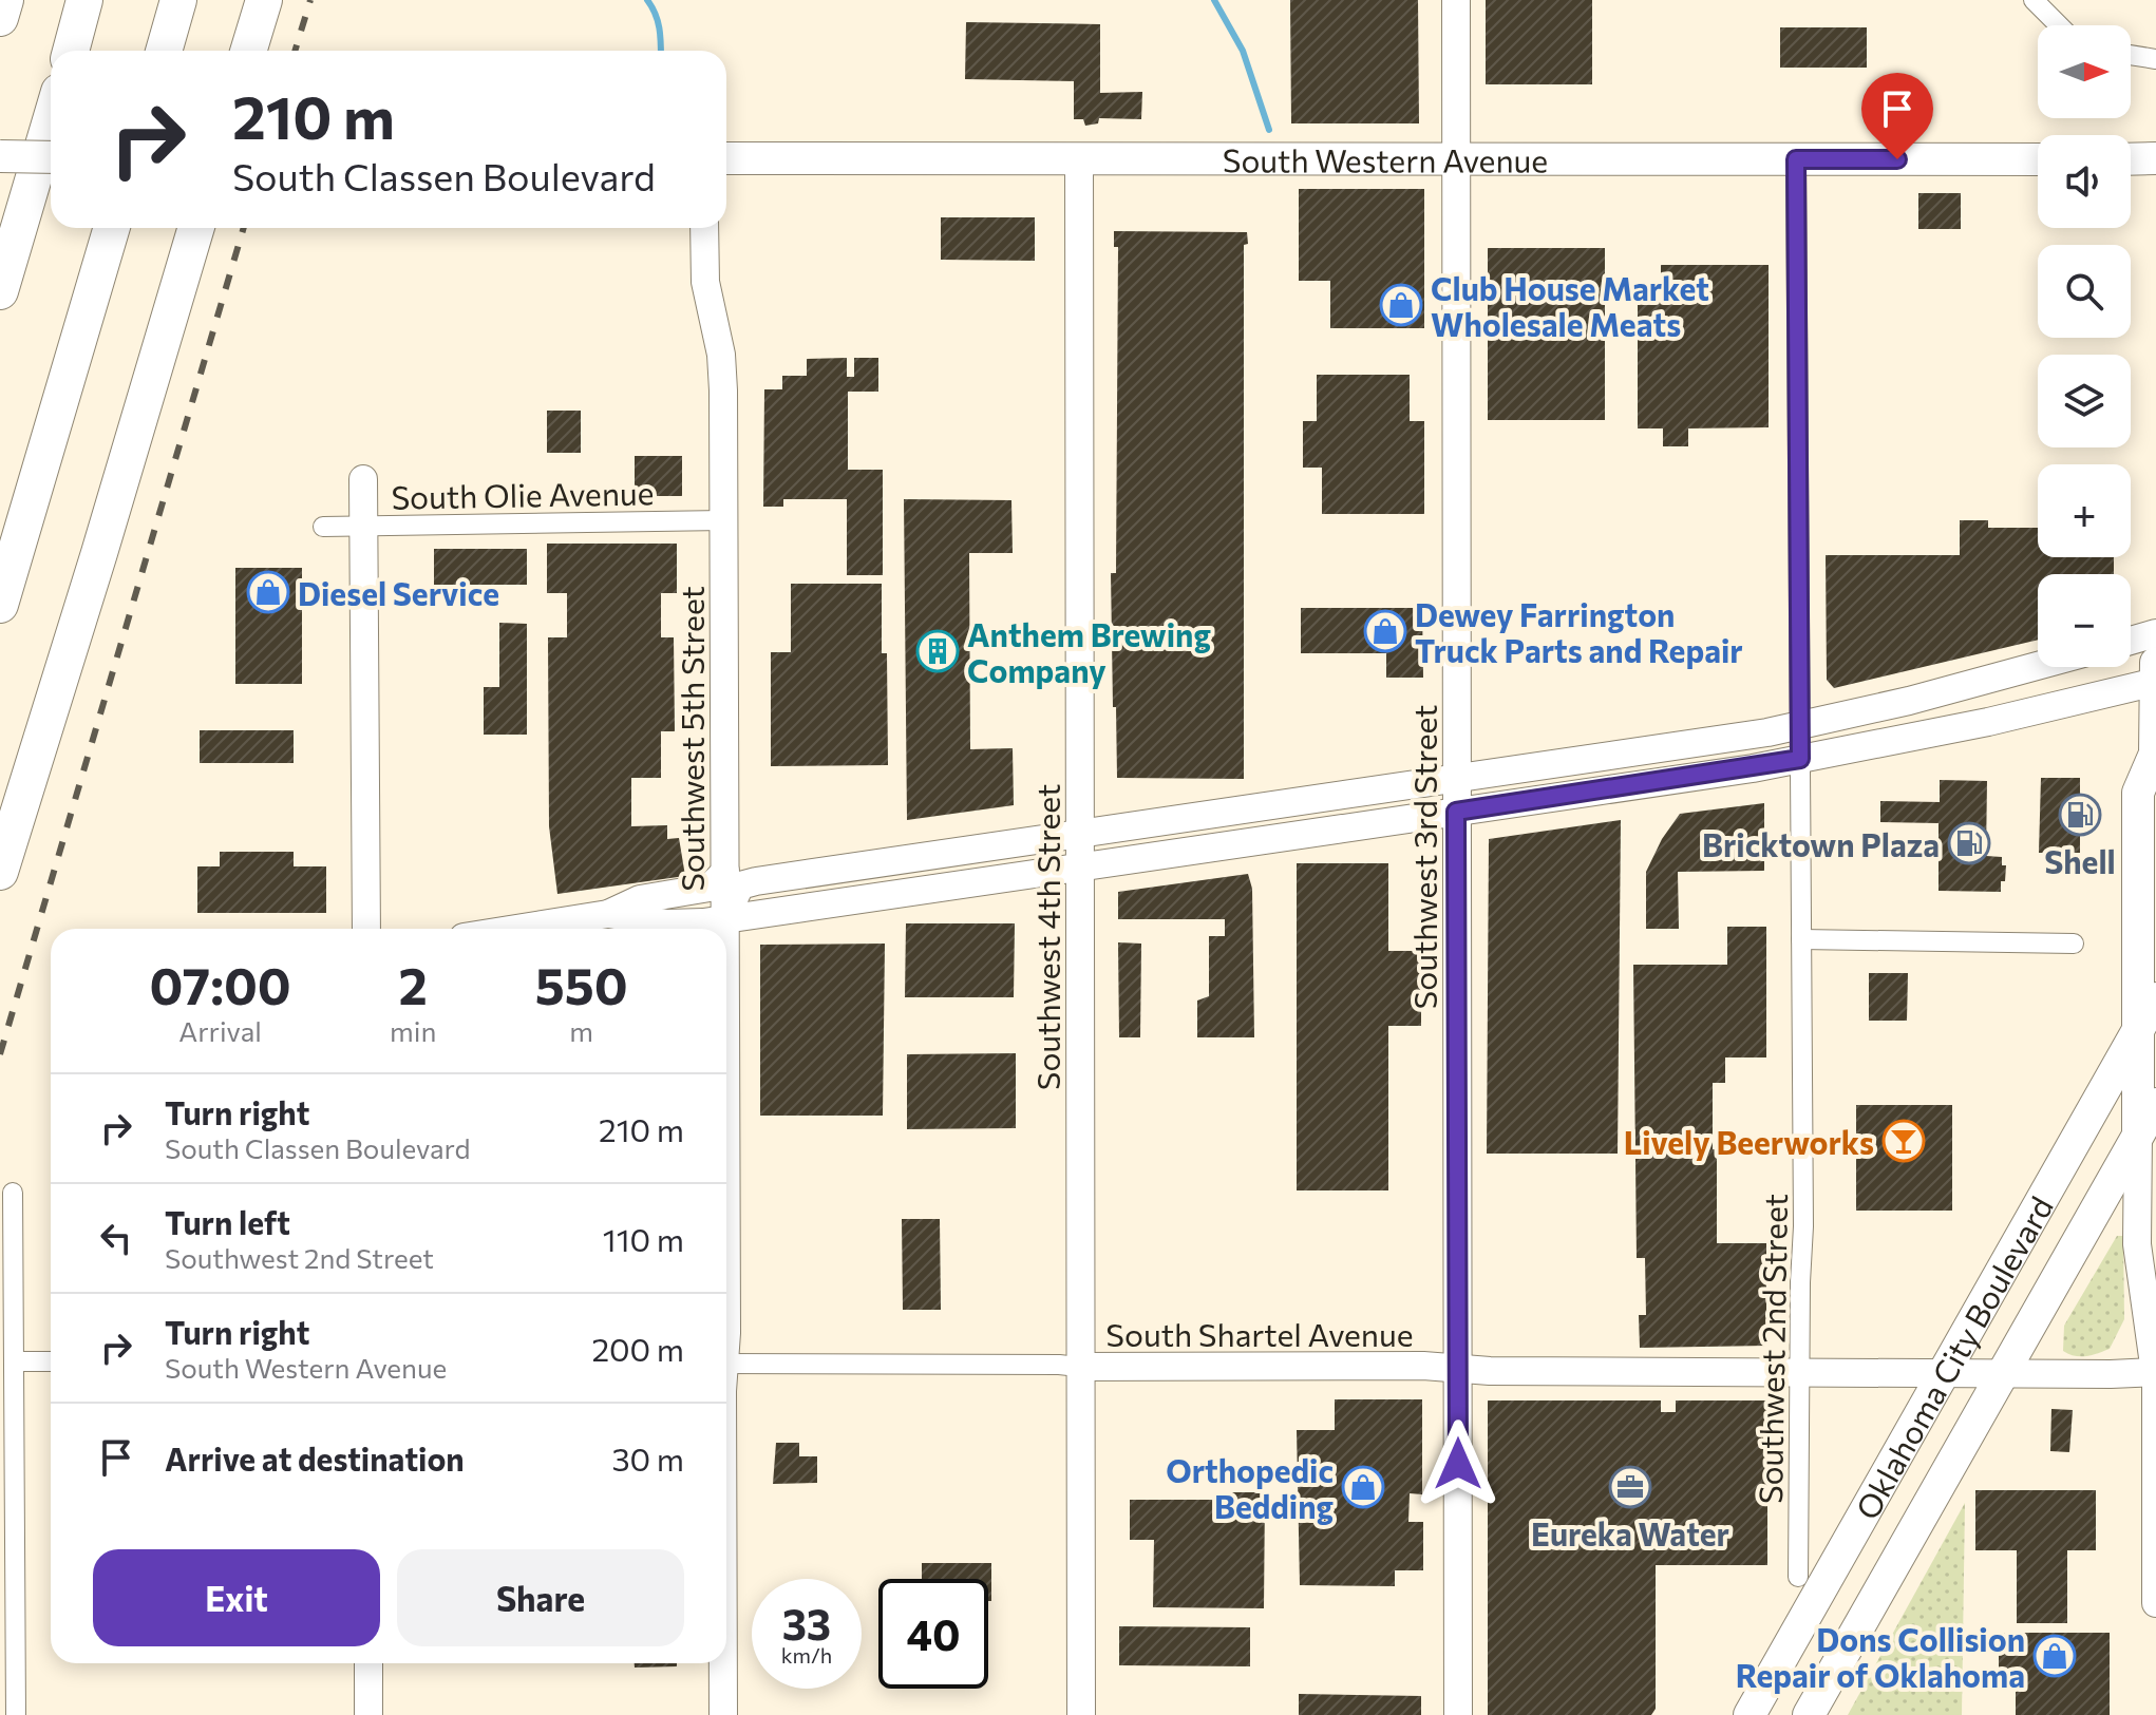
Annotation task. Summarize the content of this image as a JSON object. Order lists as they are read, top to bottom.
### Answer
{
  "streets": {
    "main road": ["South Western Avenue", "Oklahoma City Boulevard"],
    "street": [
      "South Olie Avenue",
      "Southwest 5th Street",
      "Southwest 3rd Street",
      "Southwest 4th Street",
      "South Shartel Avenue",
      "Southwest 2nd Street"
    ]
  },
  "crossings": [
    ["South Western Avenue", "Southwest 3rd Street"],
    ["South Western Avenue", "Southwest 4th Street"],
    ["South Western Avenue", "Southwest 2nd Street"],
    ["South Olie Avenue", "Southwest 5th Street"],
    ["Southwest 3rd Street", "South Shartel Avenue"],
    ["Southwest 4th Street", "South Shartel Avenue"],
    ["South Shartel Avenue", "Southwest 2nd Street"],
    ["South Shartel Avenue", "Oklahoma City Boulevard"]
  ],
  "places": {
    "shop": [
      "Club House Market Wholesale Meats",
      "Diesel Service",
      "Dewey Farrington Truck Parts and Repair",
      "Orthopedic Bedding",
      "Dons Collision Repair of Oklahoma"
    ],
    "building": ["Anthem Brewing Company"],
    "fuel station": ["Shell", "Bricktown Plaza"],
    "bar": ["Lively Beerworks"],
    "office": ["Eureka Water"]
  },
  "north": "right",
  "page": {
    "map_buttons": ["+", "−"],
    "turn": ["210 m", "South Classen Boulevard"],
    "eta": [
      "07:00",
      "Arrival",
      "2",
      "min",
      "550",
      "m"
    ],
    "list": [
      {
        "name": "Turn right",
        "note": "South Classen Boulevard",
        "value": "210 m"
      },
      {
        "name": "Turn left",
        "note": "Southwest 2nd Street",
        "value": "110 m"
      },
      {
        "name": "Turn right",
        "note": "South Western Avenue",
        "value": "200 m"
      },
      {
        "name": "Arrive at destination",
        "value": "30 m"
      }
    ],
    "buttons": ["Exit", "Share"],
    "speed": "33 km/h",
    "limit": "40"
  }
}
